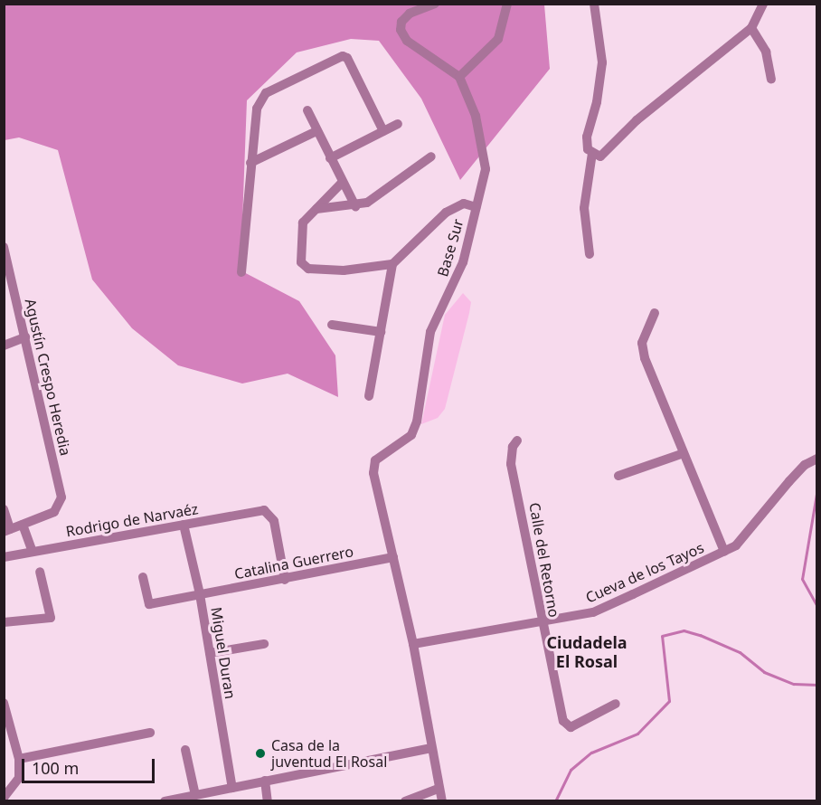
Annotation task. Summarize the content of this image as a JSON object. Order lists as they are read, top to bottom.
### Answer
{
  "streets": {
    "street": [
      "Base Sur",
      "Agustín Crespo Heredia",
      "Rodrigo de Narvaéz",
      "Calle del Retorno",
      "Catalina Guerrero",
      "Cueva de los Tayos",
      "Miguel Duran"
    ]
  },
  "crossings": [
    ["Base Sur", "Catalina Guerrero"],
    ["Base Sur", "Cueva de los Tayos"],
    ["Rodrigo de Narvaéz", "Catalina Guerrero"],
    ["Rodrigo de Narvaéz", "Miguel Duran"],
    ["Calle del Retorno", "Cueva de los Tayos"],
    ["Catalina Guerrero", "Miguel Duran"]
  ],
  "districts": ["Ciudadela El Rosal"],
  "places": ["Casa de la juventud El Rosal"],
  "scale_bar": "100 m"
}
